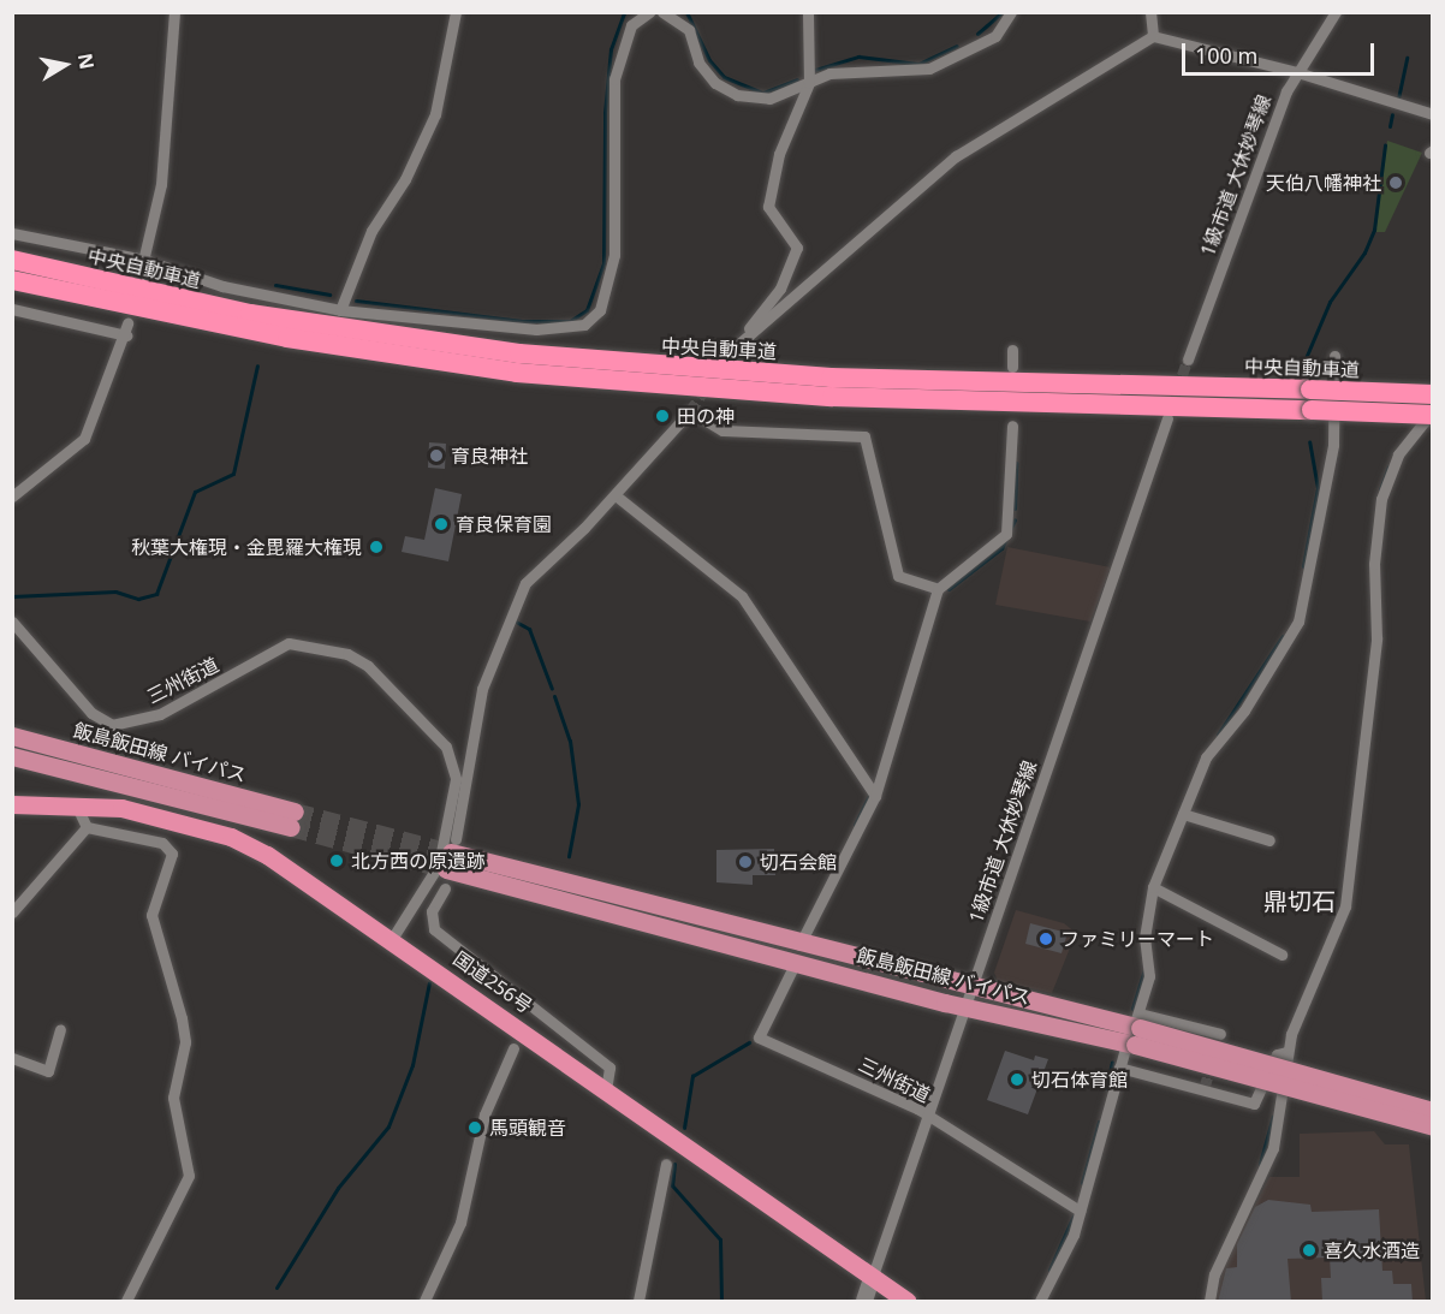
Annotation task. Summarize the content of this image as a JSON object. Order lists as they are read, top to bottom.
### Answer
{
  "streets": {
    "highway": ["中央自動車道", "国道256号"],
    "main road": ["飯島飯田線 バイパス"],
    "street": ["1級市道 大休妙琴線", "三州街道"]
  },
  "crossings": [
    ["1級市道 大休妙琴線", "三州街道"],
    ["1級市道 大休妙琴線", "飯島飯田線 バイパス"],
    ["1級市道 大休妙琴線", "国道256号"],
    ["三州街道", "飯島飯田線 バイパス"],
    ["三州街道", "国道256号"]
  ],
  "districts": ["鼎切石"],
  "places": [
    "天伯八幡神社",
    "田の神",
    "育良神社",
    "育良保育園",
    "秋葉大権現・金毘羅大権現",
    "北方西の原遺跡",
    "切石会館",
    "ファミリーマート",
    "切石体育館",
    "馬頭観音",
    "喜久水酒造"
  ],
  "scale_bar": "100 m",
  "north": "right"
}
